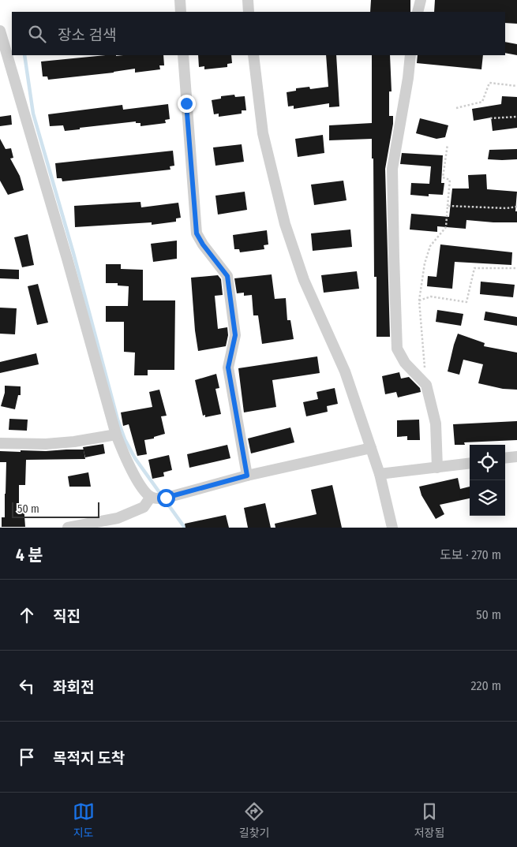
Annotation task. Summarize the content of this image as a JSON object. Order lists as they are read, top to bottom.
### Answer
{
  "scale_bar": "50 m",
  "page": {
    "search": "장소 검색",
    "scale": "50 m",
    "heading": ["4 분", "도보 · 270 m"],
    "list": [
      ["직진", "50 m"],
      ["좌회전", "220 m"],
      "목적지 도착"
    ],
    "nav": ["지도", "길찾기", "저장됨"]
  }
}
